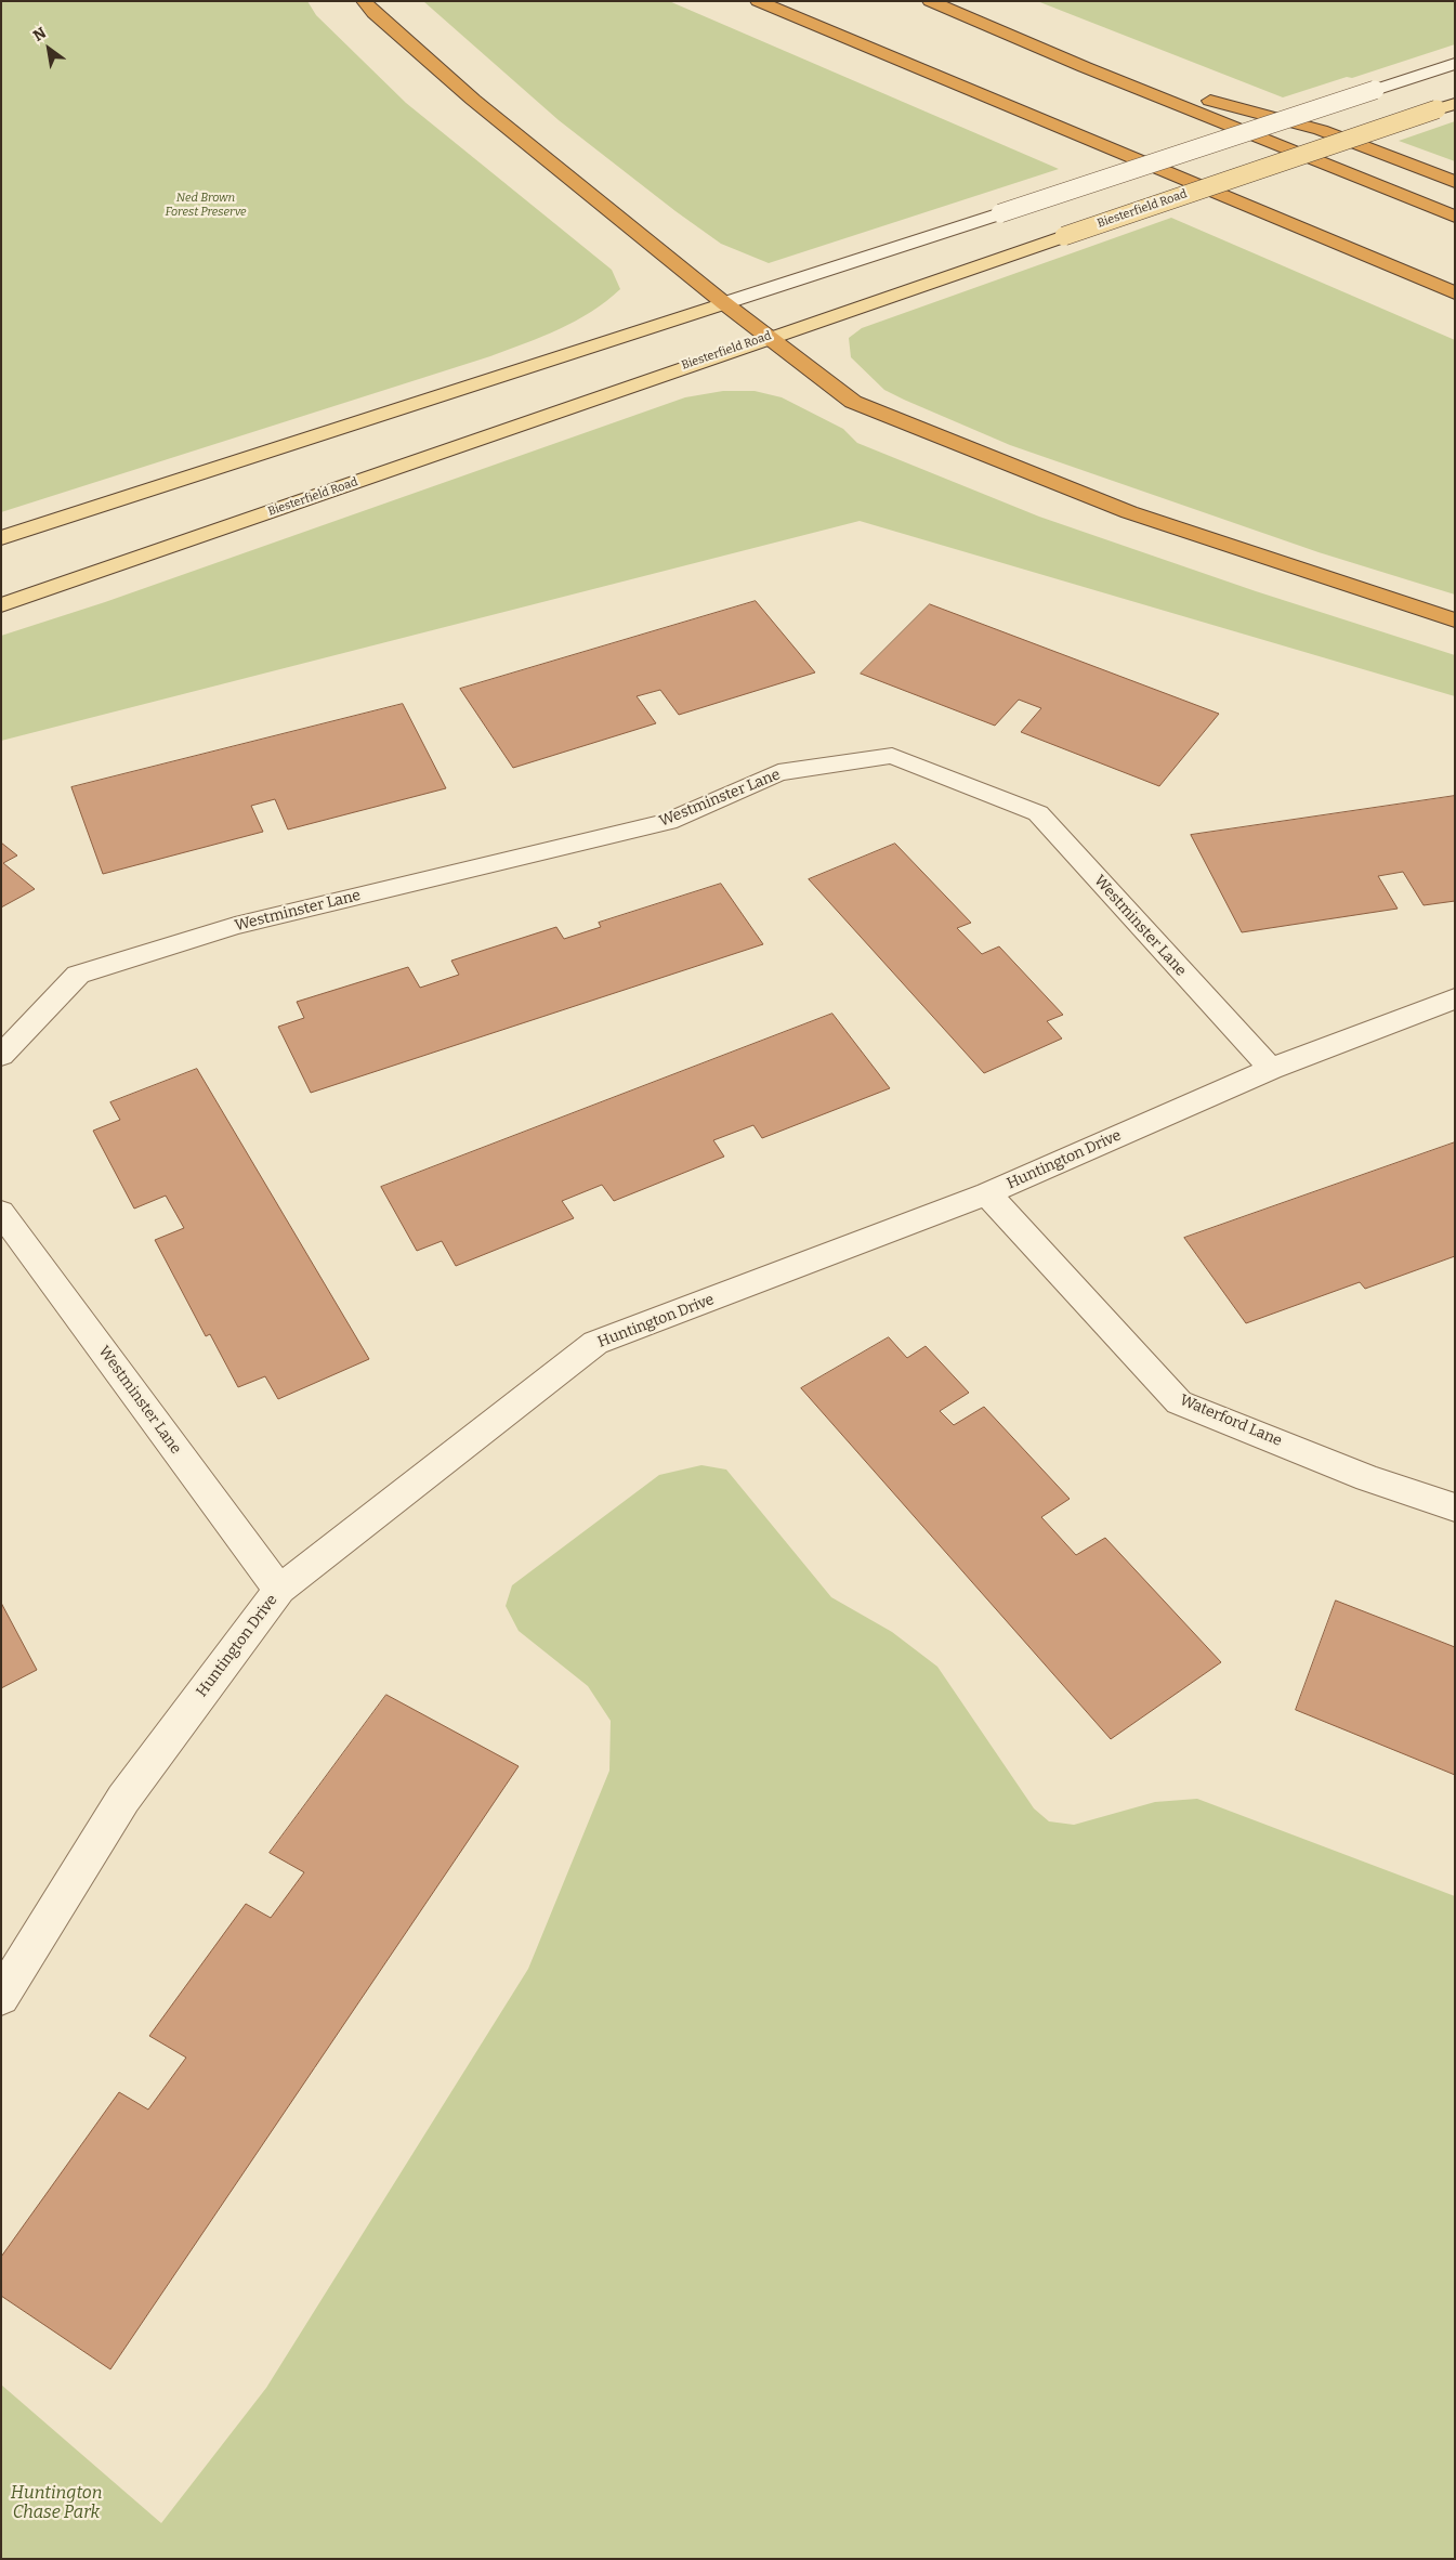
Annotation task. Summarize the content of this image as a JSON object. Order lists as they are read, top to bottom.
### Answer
{
  "streets": {
    "main road": ["Biesterfield Road"],
    "street": ["Westminster Lane", "Huntington Drive", "Waterford Lane"]
  },
  "crossings": [
    ["Westminster Lane", "Huntington Drive"],
    ["Huntington Drive", "Waterford Lane"]
  ],
  "parks": ["Ned Brown Forest Preserve", "Huntington Chase Park"],
  "north": "top left"
}
